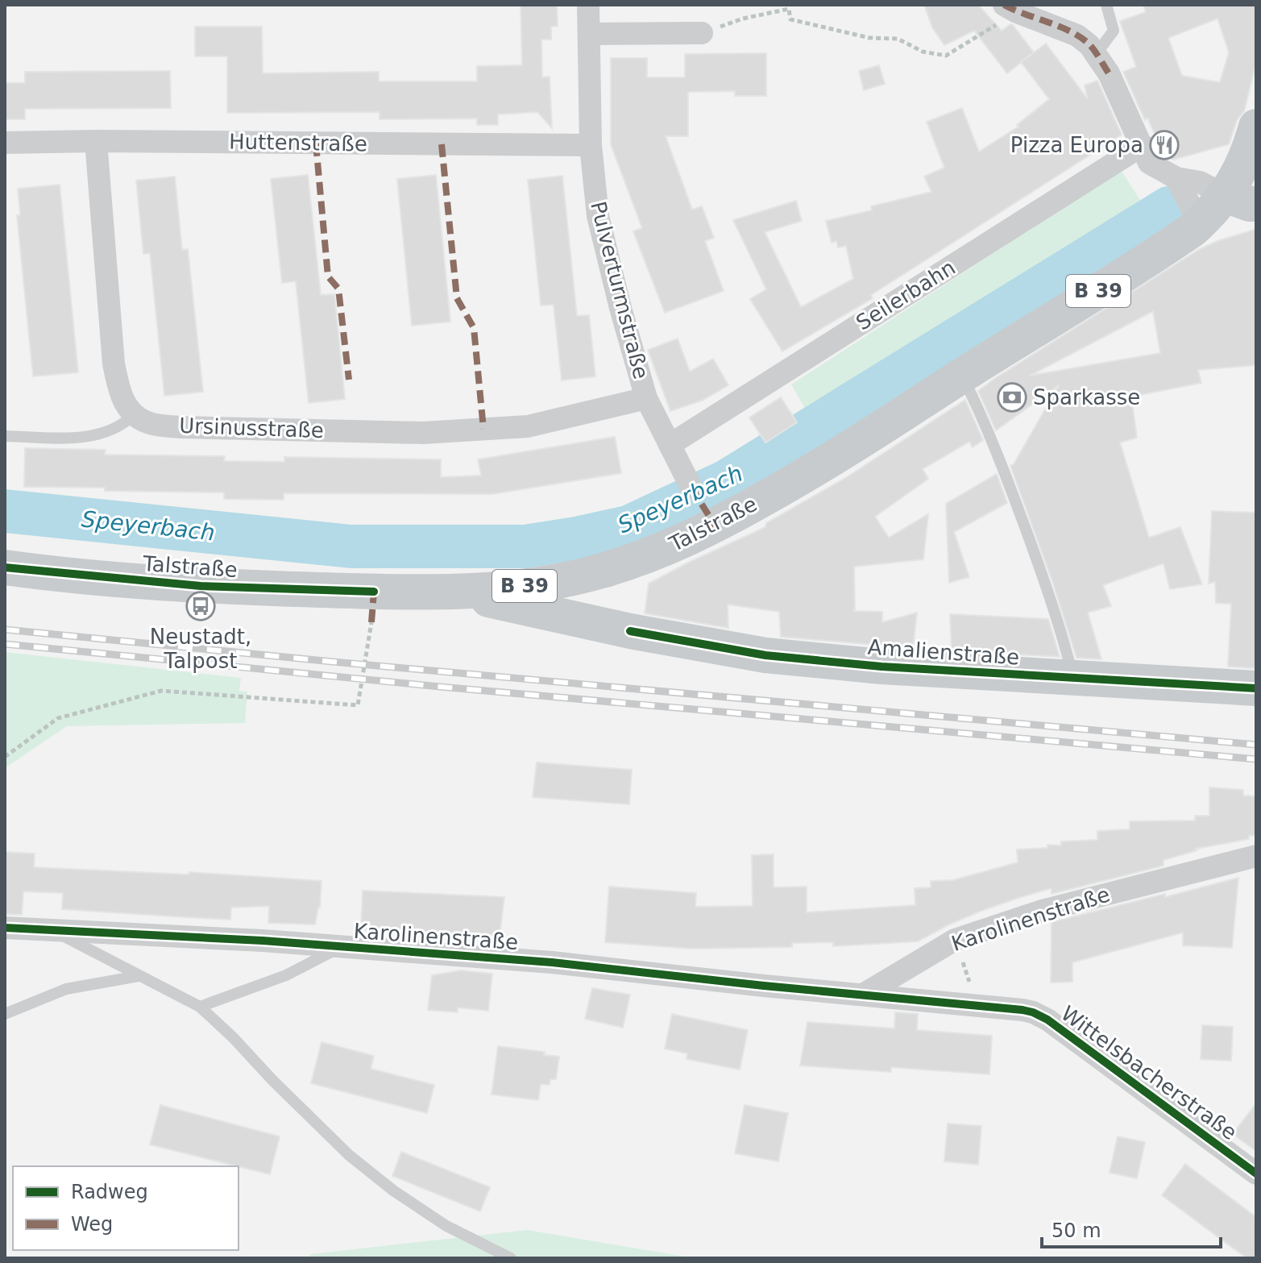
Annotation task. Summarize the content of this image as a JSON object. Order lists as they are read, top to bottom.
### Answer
{
  "streets": {
    "main road": ["B 39", "Talstraße", "Amalienstraße"],
    "street": [
      "Huttenstraße",
      "Pulverturmstraße",
      "Seilerbahn",
      "Ursinusstraße",
      "Karolinenstraße",
      "Wittelsbacherstraße"
    ]
  },
  "crossings": [
    ["Huttenstraße", "Pulverturmstraße"],
    ["Pulverturmstraße", "Seilerbahn"],
    ["Pulverturmstraße", "Ursinusstraße"],
    ["Talstraße", "Amalienstraße"],
    ["Karolinenstraße", "Wittelsbacherstraße"]
  ],
  "water": ["Speyerbach"],
  "places": {
    "restaurant": ["Pizza Europa"],
    "bank": ["Sparkasse"],
    "bus stop": ["Neustadt, Talpost"]
  },
  "legend": ["Radweg", "Weg"],
  "scale_bar": "50 m"
}
